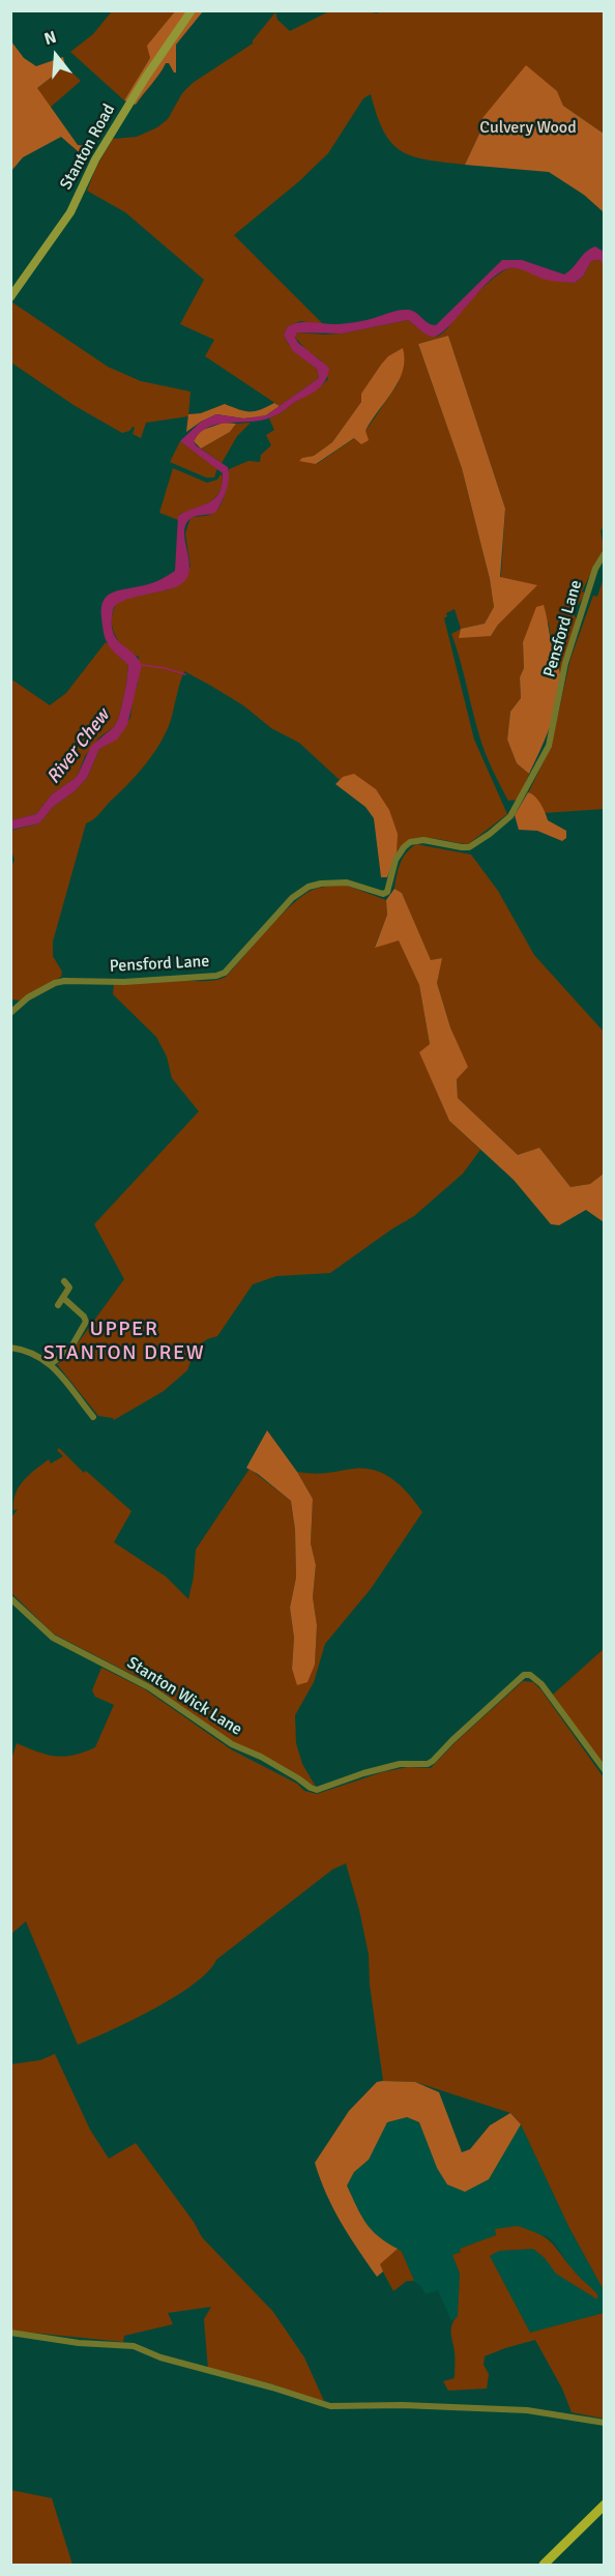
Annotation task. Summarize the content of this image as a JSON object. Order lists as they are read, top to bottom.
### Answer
{
  "streets": {
    "main road": ["Stanton Road"],
    "street": ["Pensford Lane", "Stanton Wick Lane"]
  },
  "districts": ["UPPER STANTON DREW"],
  "water": ["River Chew"],
  "parks": ["Culvery Wood"],
  "north": "top"
}
